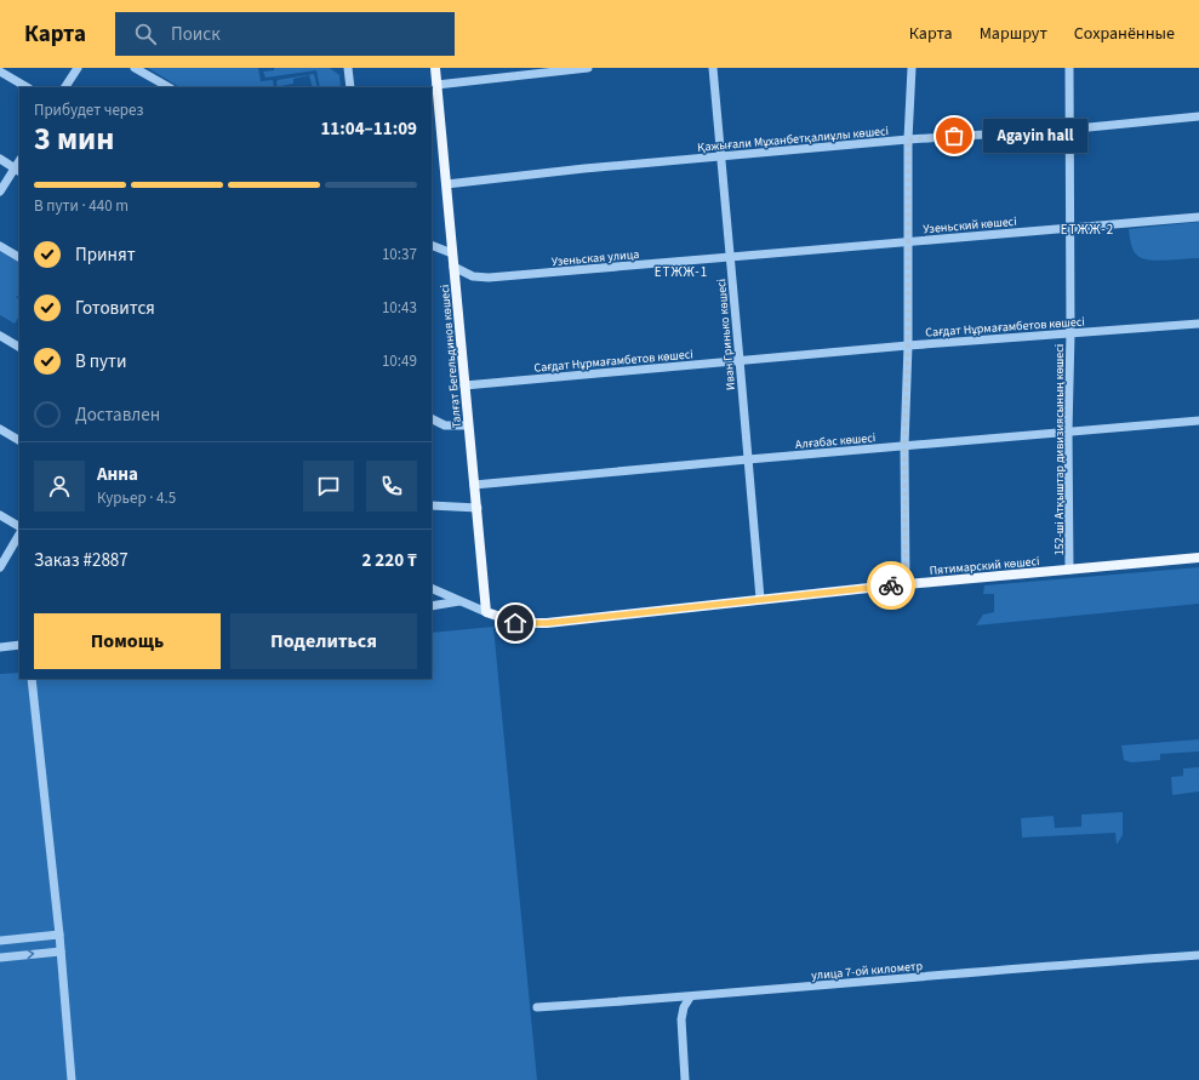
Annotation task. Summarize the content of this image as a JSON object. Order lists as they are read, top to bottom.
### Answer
{
  "streets": {
    "main road": ["Талғат Бегельдинов көшесі", "Пятимарский көшесі"],
    "street": [
      "Қажығали Мұханбетқалиұлы көшесі",
      "Узеньский көшесі",
      "Узеньская улица",
      "Сағдат Нұрмағамбетов көшесі",
      "Иван Гринько көшесі",
      "Алғабас көшесі",
      "152-ші Атқыштар дивизиясының көшесі",
      "улица 7-ой километр"
    ]
  },
  "crossings": [
    ["Қажығали Мұханбетқалиұлы көшесі", "Иван Гринько көшесі"],
    ["Қажығали Мұханбетқалиұлы көшесі", "Талғат Бегельдинов көшесі"],
    ["Қажығали Мұханбетқалиұлы көшесі", "152-ші Атқыштар дивизиясының көшесі"],
    ["Узеньский көшесі", "Узеньская улица"],
    ["Узеньский көшесі", "152-ші Атқыштар дивизиясының көшесі"],
    ["Узеньская улица", "Иван Гринько көшесі"],
    ["Узеньская улица", "Талғат Бегельдинов көшесі"],
    ["Сағдат Нұрмағамбетов көшесі", "Иван Гринько көшесі"],
    ["Сағдат Нұрмағамбетов көшесі", "Талғат Бегельдинов көшесі"],
    ["Сағдат Нұрмағамбетов көшесі", "152-ші Атқыштар дивизиясының көшесі"],
    ["Иван Гринько көшесі", "Алғабас көшесі"],
    ["Иван Гринько көшесі", "Пятимарский көшесі"],
    ["Талғат Бегельдинов көшесі", "Алғабас көшесі"],
    ["Талғат Бегельдинов көшесі", "Пятимарский көшесі"],
    ["Алғабас көшесі", "152-ші Атқыштар дивизиясының көшесі"],
    ["152-ші Атқыштар дивизиясының көшесі", "Пятимарский көшесі"]
  ],
  "districts": ["ЕТЖЖ-2", "ЕТЖЖ-1"],
  "places": ["Agayin hall"],
  "page": {
    "header": "Карта",
    "search": "Поиск",
    "nav": ["Карта", "Маршрут", "Сохранённые"],
    "heading": ["3 мин", "Прибудет через", "11:04–11:09"],
    "panel": [
      "Анна",
      "Курьер · 4.5",
      "Заказ #2887",
      "2 220 ₸"
    ],
    "bubble": "Agayin hall",
    "bar": "В пути · 440 m",
    "list": [
      ["Принят", "10:37"],
      ["Готовится", "10:43"],
      ["В пути", "10:49"],
      "Доставлен"
    ],
    "buttons": ["Помощь", "Поделиться"]
  }
}
